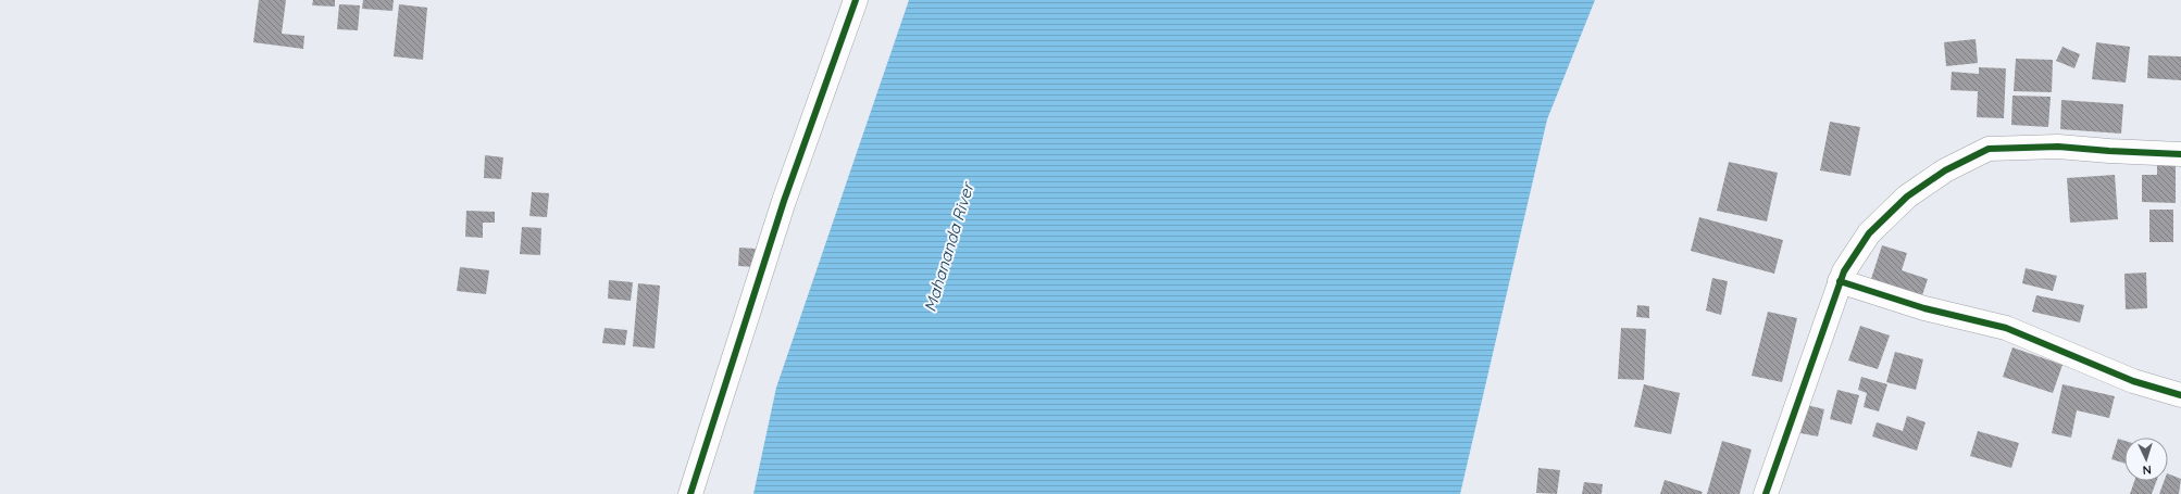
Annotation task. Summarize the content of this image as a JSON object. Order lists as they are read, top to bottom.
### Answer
{
  "water": ["Mahananda River"],
  "north": "bottom"
}
